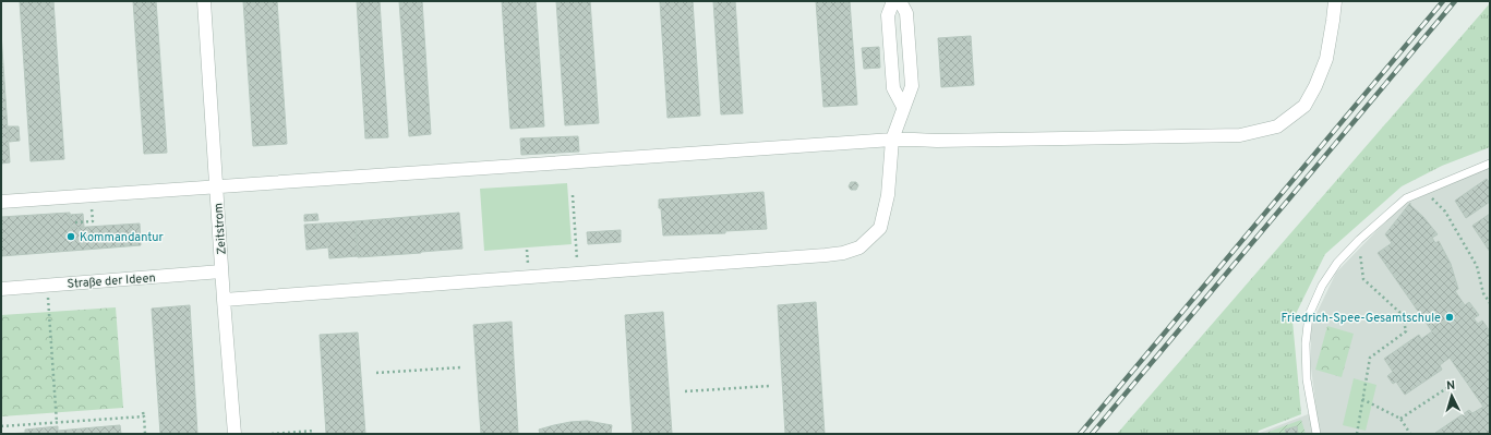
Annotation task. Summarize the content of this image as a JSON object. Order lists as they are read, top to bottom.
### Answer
{
  "streets": {
    "street": ["Zeitstrom", "Straße der Ideen"]
  },
  "crossings": [
    ["Zeitstrom", "Straße der Ideen"]
  ],
  "places": ["Kommandantur", "Friedrich-Spee-Gesamtschule"],
  "north": "top"
}
